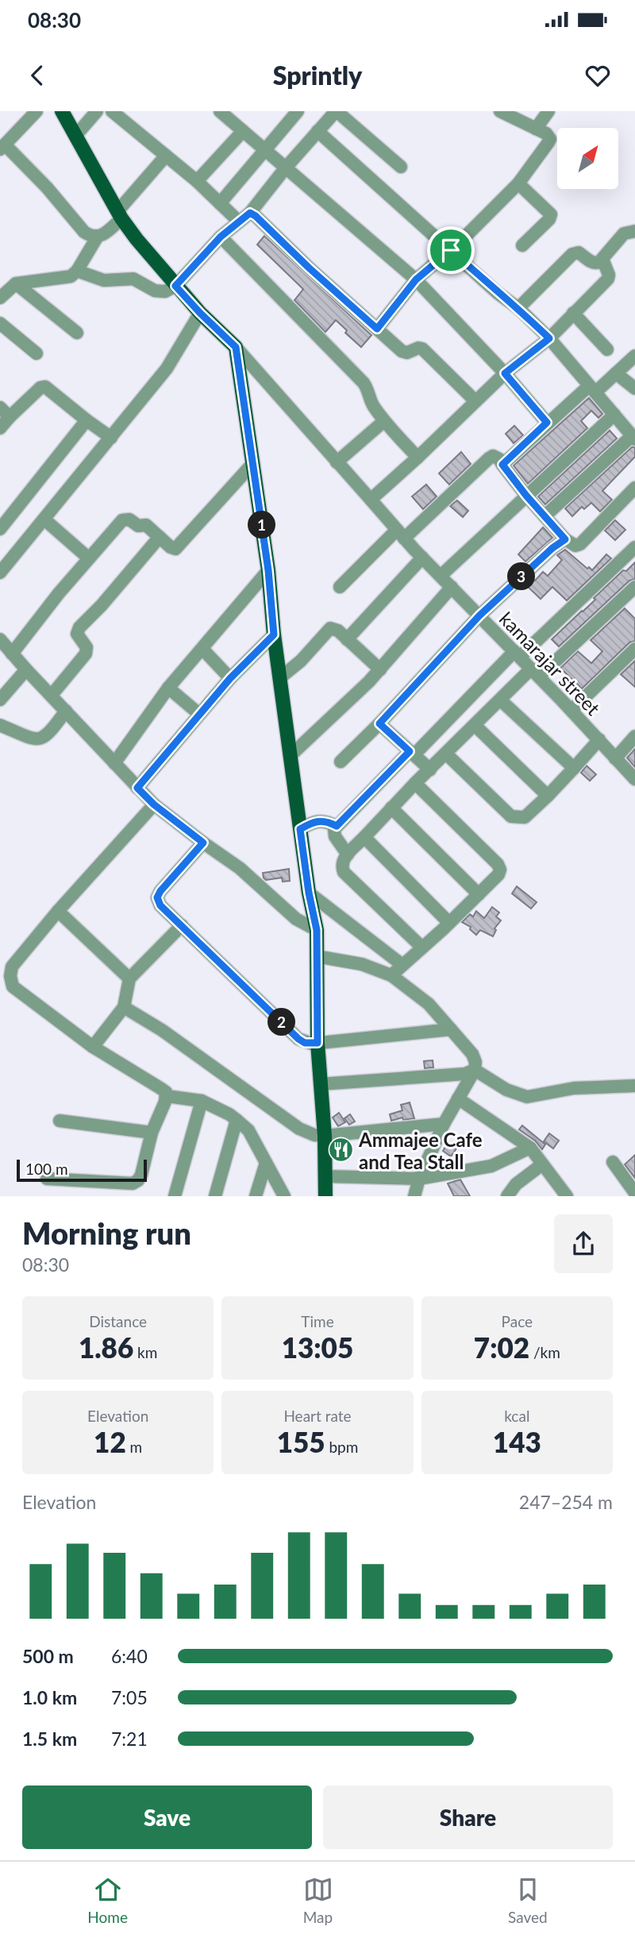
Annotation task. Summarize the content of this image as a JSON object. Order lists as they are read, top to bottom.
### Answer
{
  "streets": {
    "street": ["kamarajar street"]
  },
  "places": {
    "restaurant": ["Ammajee Cafe and Tea Stall"]
  },
  "scale_bar": "100 m",
  "north": "top right",
  "page": {
    "status": "08:30",
    "header": "Sprintly",
    "pins": ["1", "3", "2"],
    "scale": "100 m",
    "heading": ["Morning run", "08:30"],
    "stats": [
      ["Distance", "1.86 km"],
      ["Time", "13:05"],
      ["Pace", "7:02 /km"],
      ["Elevation", "12 m"],
      ["Heart rate", "155 bpm"],
      ["kcal", "143"]
    ],
    "chart": ["Elevation", "247–254 m"],
    "list": [
      {
        "name": "500 m",
        "note": "6:40"
      },
      {
        "name": "1.0 km",
        "note": "7:05"
      },
      {
        "name": "1.5 km",
        "note": "7:21"
      }
    ],
    "buttons": ["Save", "Share"],
    "tabs": ["Home", "Map", "Saved"]
  }
}
